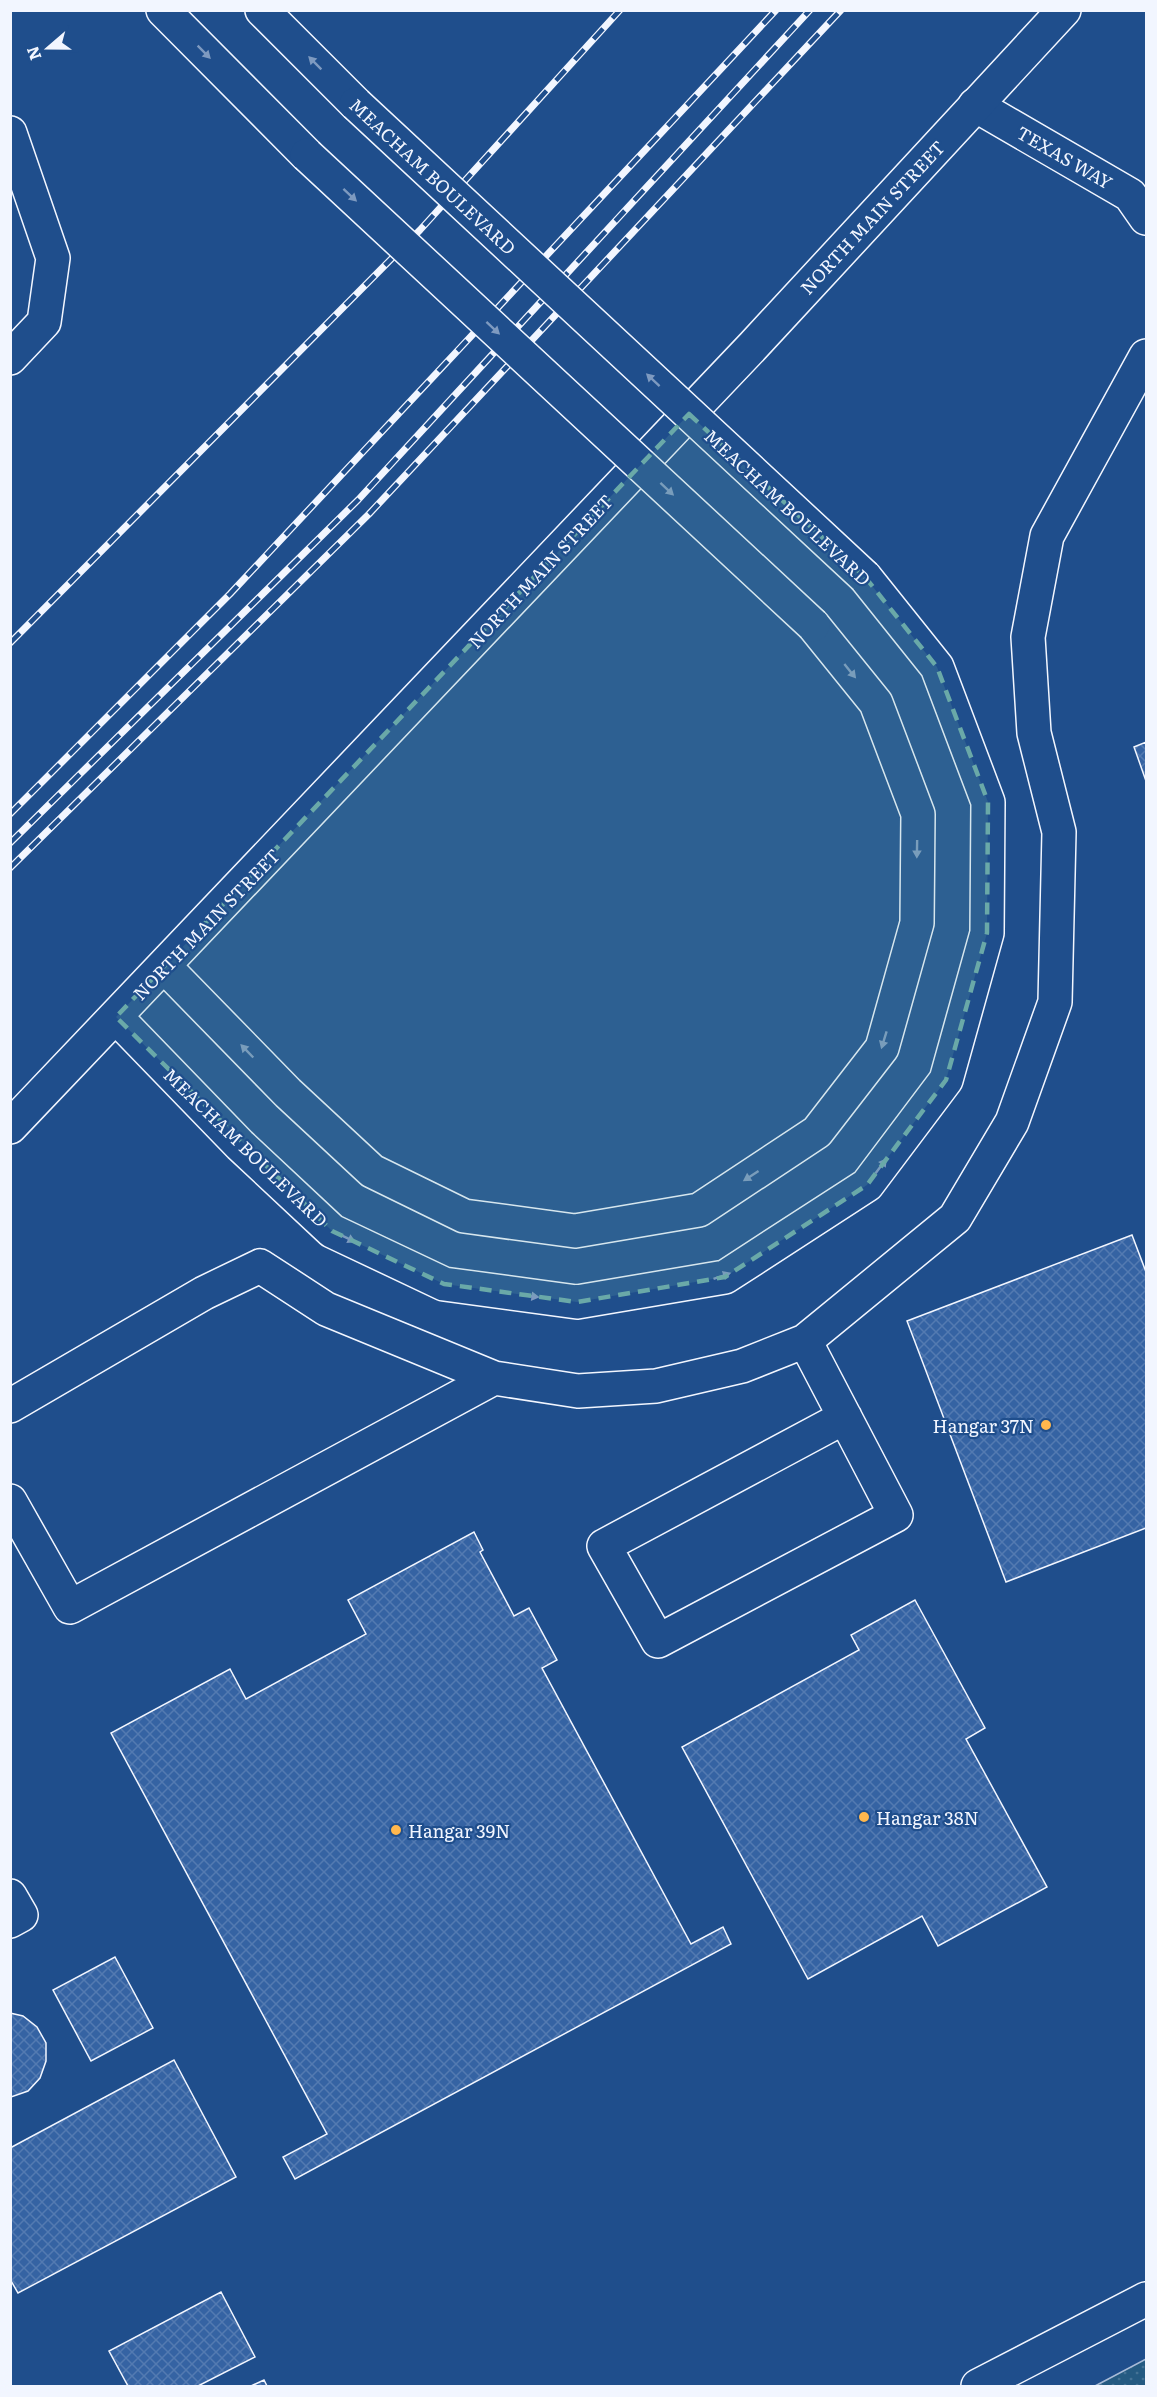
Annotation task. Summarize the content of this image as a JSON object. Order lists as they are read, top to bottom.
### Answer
{
  "streets": {
    "main road": ["TEXAS WAY", "MEACHAM BOULEVARD", "NORTH MAIN STREET"]
  },
  "crossings": [
    ["TEXAS WAY", "NORTH MAIN STREET"],
    ["MEACHAM BOULEVARD", "NORTH MAIN STREET"]
  ],
  "places": ["Hangar 37N", "Hangar 38N", "Hangar 39N"],
  "north": "left"
}
